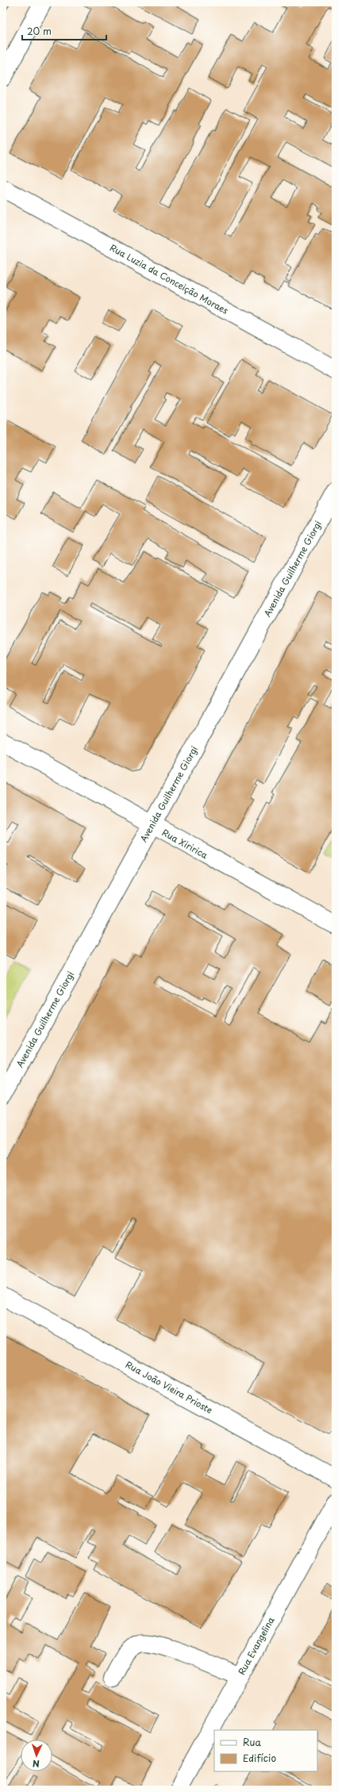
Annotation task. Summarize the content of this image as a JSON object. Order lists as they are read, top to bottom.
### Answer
{
  "streets": {
    "street": [
      "Rua Luzia da Conceição Moraes",
      "Avenida Guilherme Giorgi",
      "Rua Xiririca",
      "Rua João Vieira Prioste",
      "Rua Evangelina"
    ]
  },
  "crossings": [
    ["Avenida Guilherme Giorgi", "Rua Xiririca"]
  ],
  "legend": ["Rua", "Edifício"],
  "scale_bar": "20 m",
  "north": "bottom"
}
